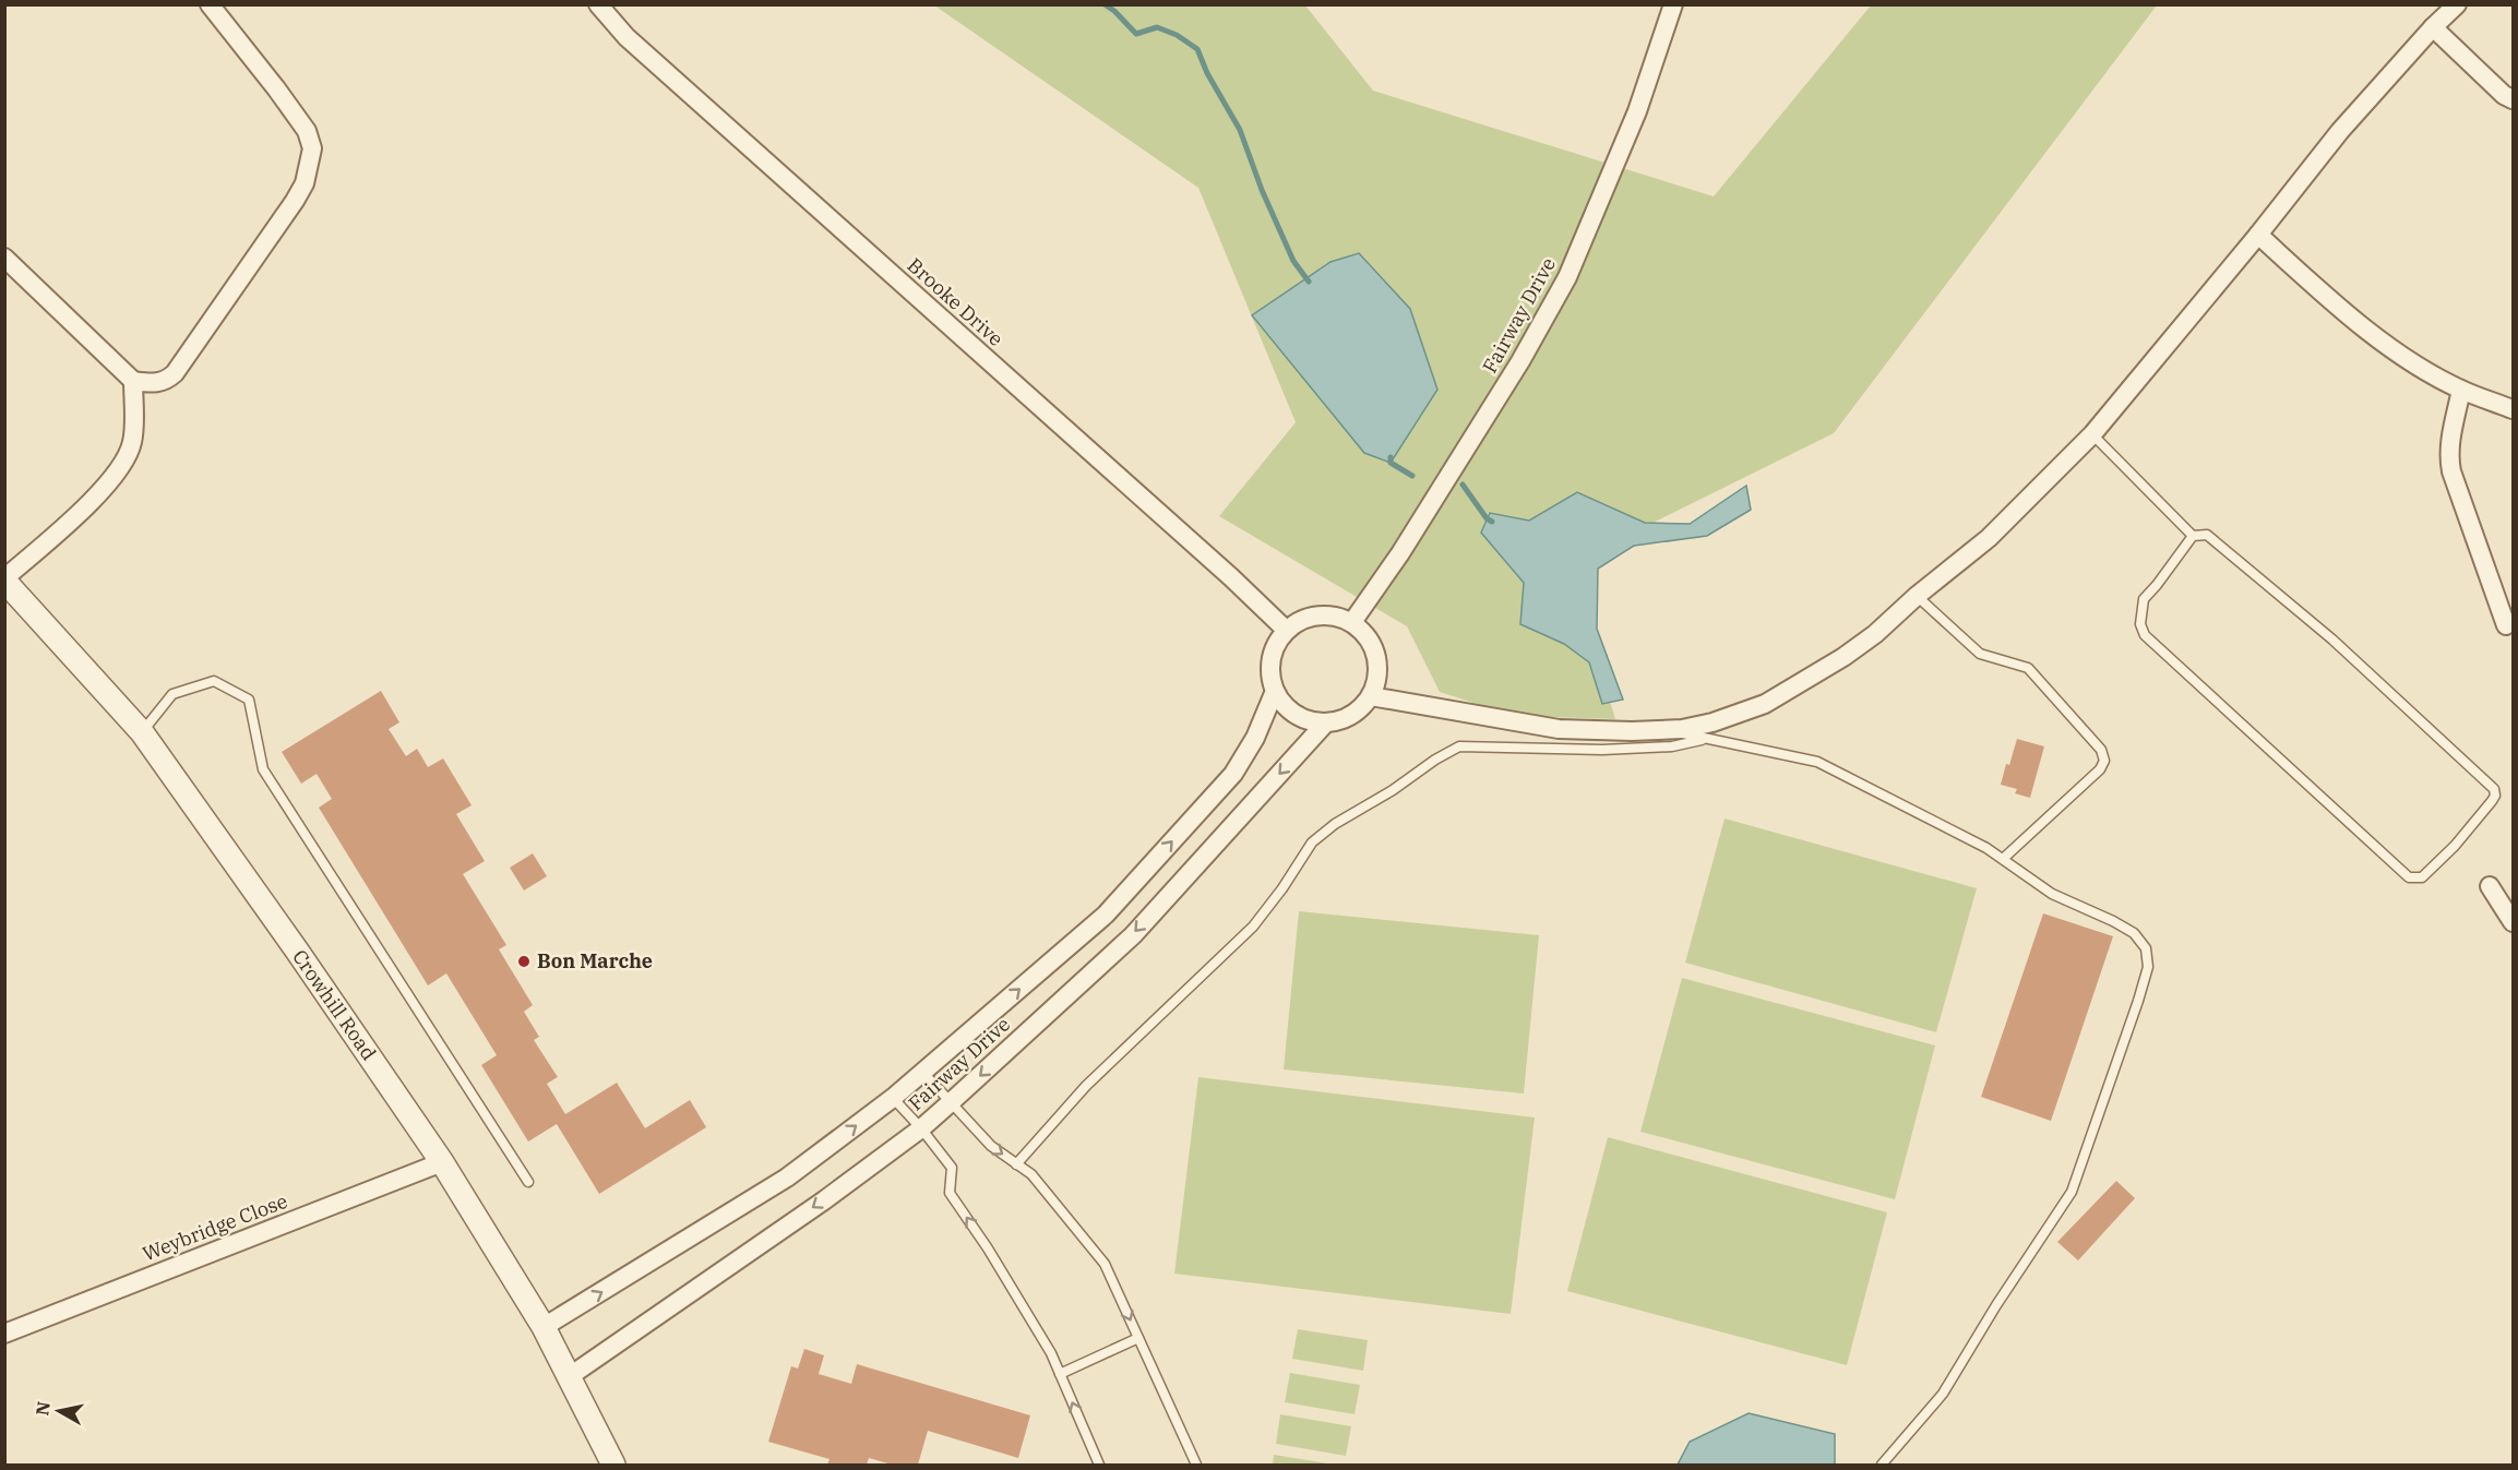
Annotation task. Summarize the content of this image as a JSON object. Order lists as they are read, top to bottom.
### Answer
{
  "streets": {
    "street": [
      "Brooke Drive",
      "Fairway Drive",
      "Crowhill Road",
      "Weybridge Close"
    ]
  },
  "crossings": [
    ["Brooke Drive", "Fairway Drive"],
    ["Fairway Drive", "Crowhill Road"],
    ["Crowhill Road", "Weybridge Close"]
  ],
  "places": ["Bon Marche"],
  "north": "left"
}
